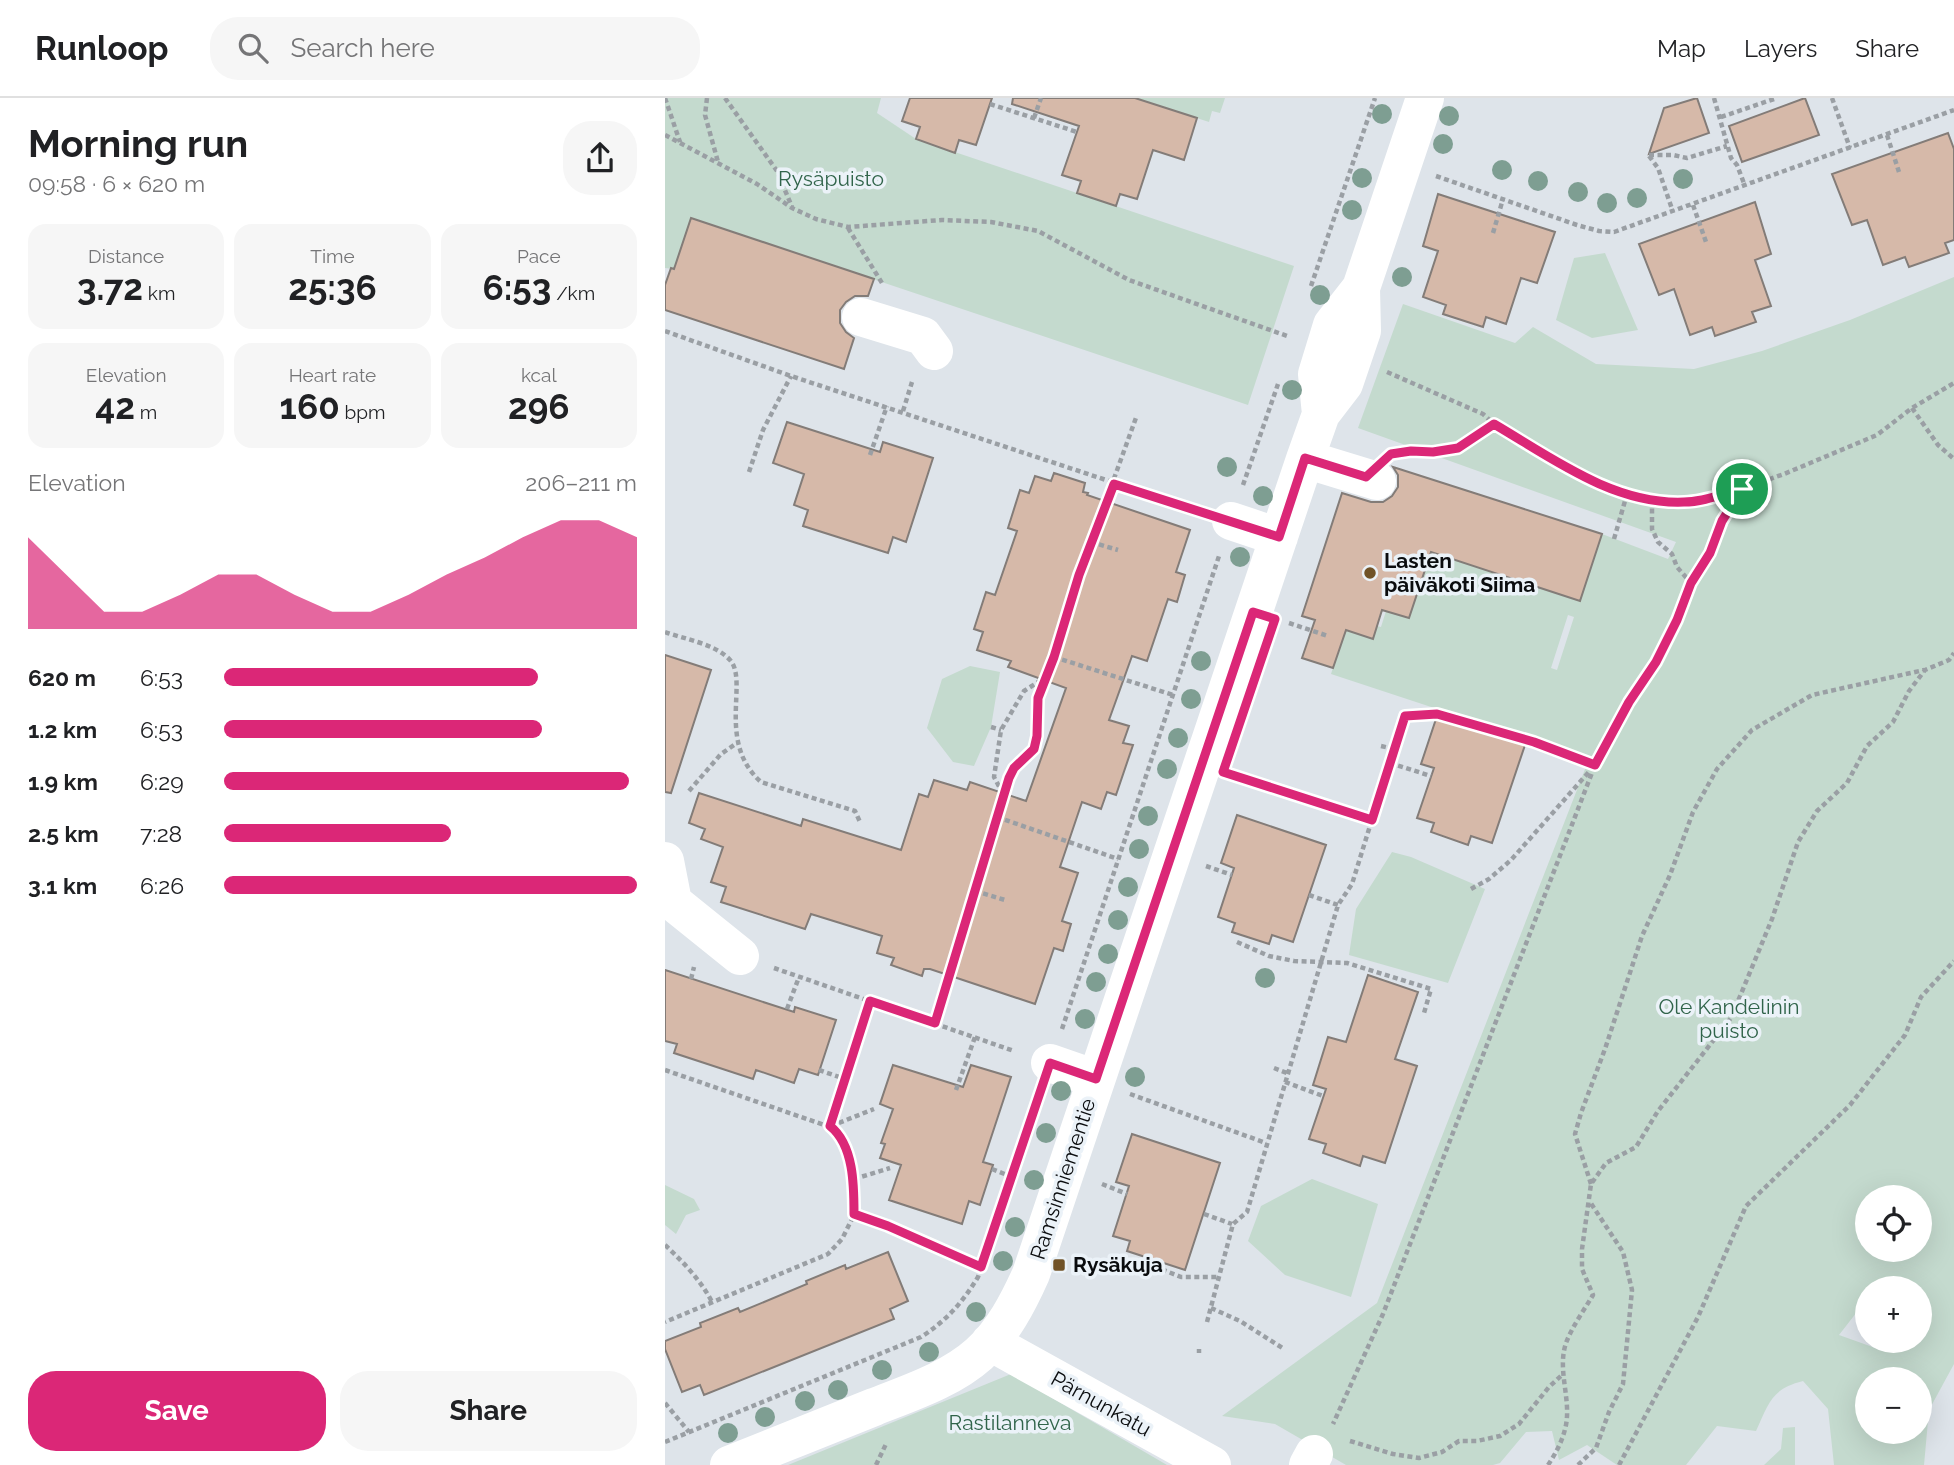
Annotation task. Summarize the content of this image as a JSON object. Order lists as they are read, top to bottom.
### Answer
{
  "streets": {
    "street": ["Ramsinniementie", "Pärnunkatu"]
  },
  "crossings": [
    ["Ramsinniementie", "Pärnunkatu"]
  ],
  "parks": ["Rysäpuisto", "Ole Kandelinin puisto", "Rastilanneva"],
  "places": {
    "other": ["Lasten päiväkoti Siima"],
    "transit": ["Rysäkuja"]
  },
  "page": {
    "header": "Runloop",
    "search": "Search here",
    "nav": ["Map", "Layers", "Share"],
    "heading": ["Morning run", "09:58 · 6 × 620 m"],
    "stats": [
      ["Distance", "3.72 km"],
      ["Time", "25:36"],
      ["Pace", "6:53 /km"],
      ["Elevation", "42 m"],
      ["Heart rate", "160 bpm"],
      ["kcal", "296"]
    ],
    "chart": ["Elevation", "206–211 m"],
    "list": [
      {
        "name": "620 m",
        "note": "6:53"
      },
      {
        "name": "1.2 km",
        "note": "6:53"
      },
      {
        "name": "1.9 km",
        "note": "6:29"
      },
      {
        "name": "2.5 km",
        "note": "7:28"
      },
      {
        "name": "3.1 km",
        "note": "6:26"
      }
    ],
    "map_buttons": ["+", "−"],
    "buttons": ["Save", "Share"]
  }
}
